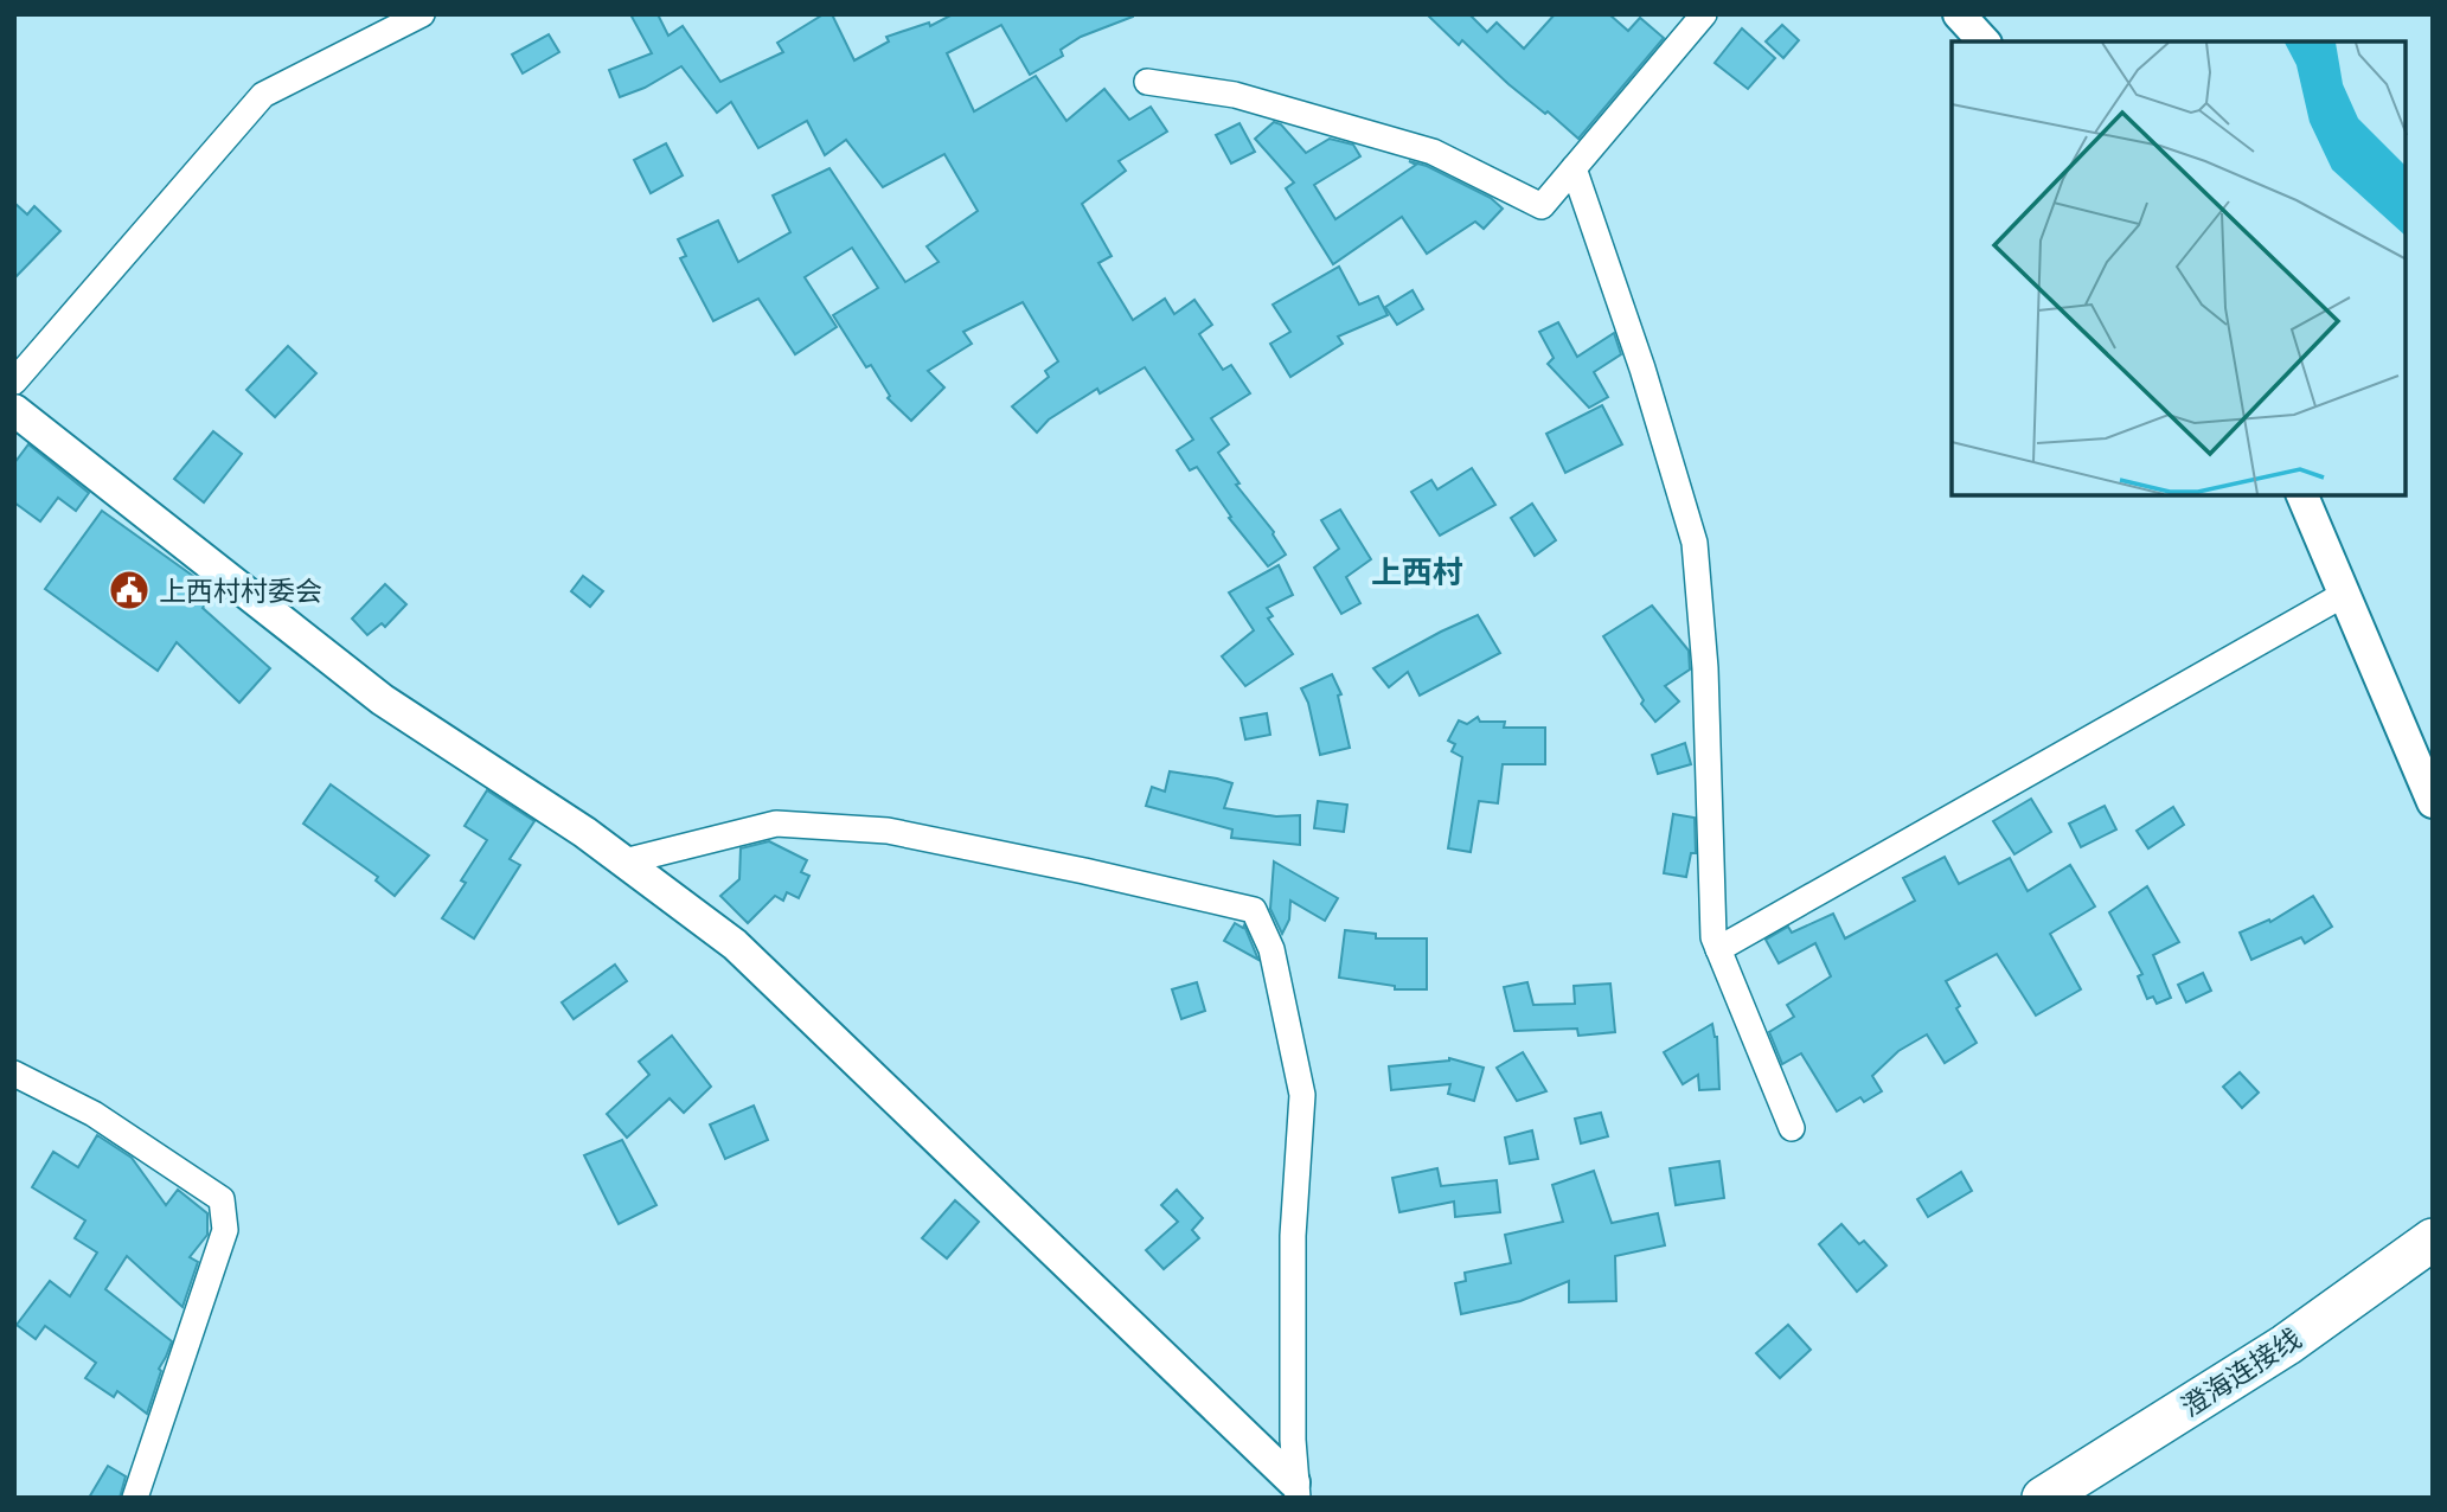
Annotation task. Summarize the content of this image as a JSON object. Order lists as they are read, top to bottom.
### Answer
{
  "streets": {
    "highway": ["澄海连接线"]
  },
  "districts": ["上西村"],
  "places": {
    "public building": ["上西村村委会"]
  }
}
